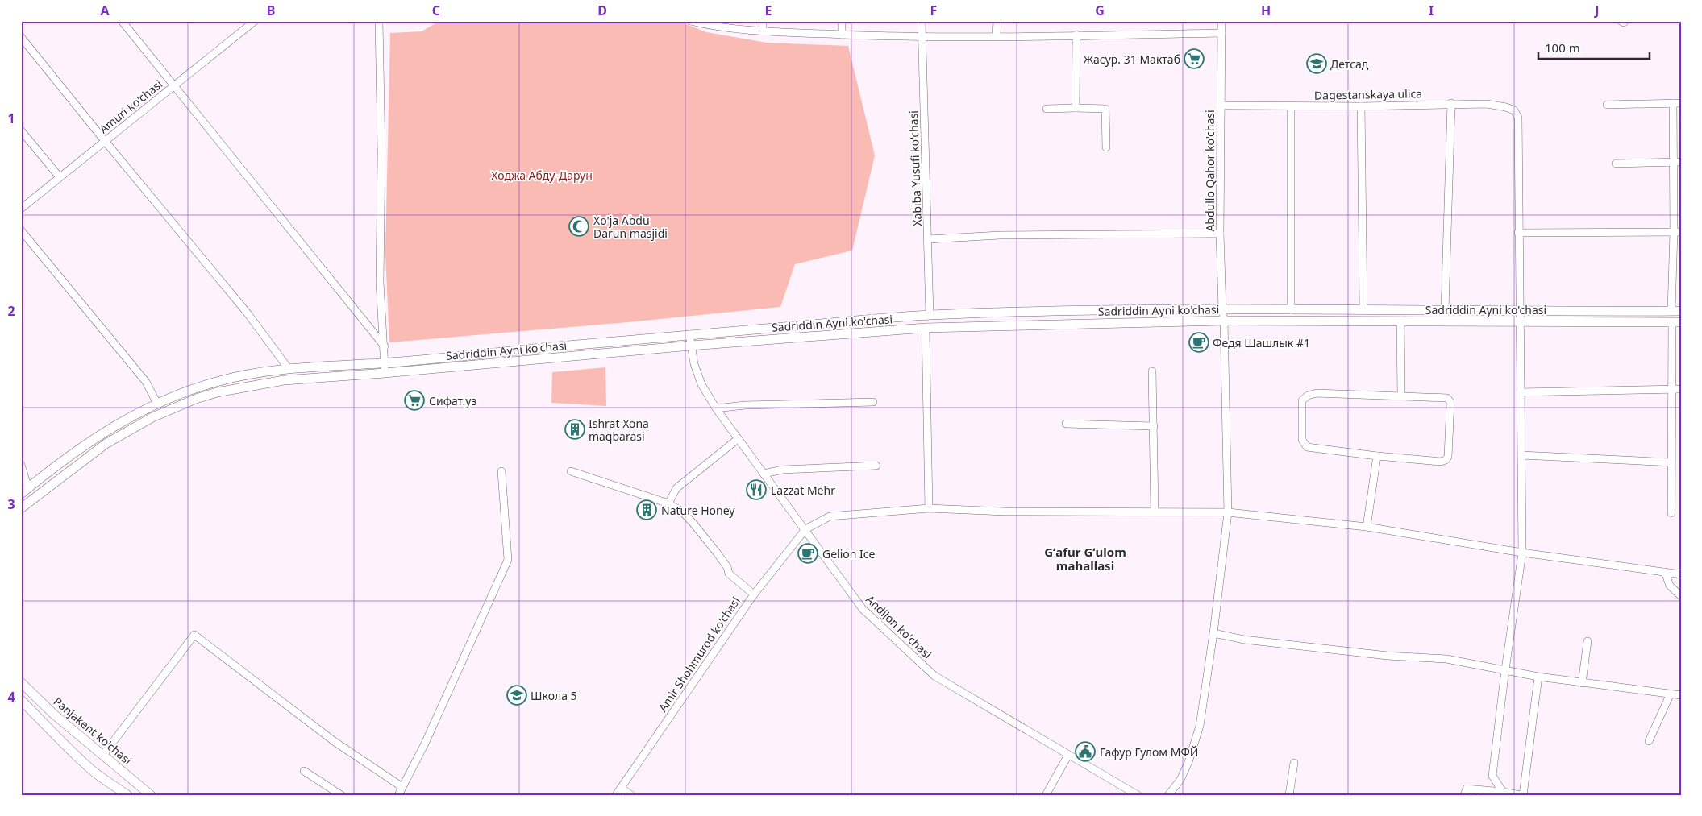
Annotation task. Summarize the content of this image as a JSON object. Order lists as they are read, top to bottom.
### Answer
{
  "streets": {
    "main road": ["Sadriddin Ayni ko'chasi", "Panjakent ko'chasi"],
    "street": [
      "Dagestanskaya ulica",
      "Amuri ko'chasi",
      "Xabiba Yusufi ko'chasi",
      "Abdullo Qahor ko'chasi",
      "Andijon ko'chasi",
      "Amir Shohmurod ko'chasi"
    ]
  },
  "crossings": [
    ["Dagestanskaya ulica", "Abdullo Qahor ko'chasi"],
    ["Xabiba Yusufi ko'chasi", "Sadriddin Ayni ko'chasi"],
    ["Abdullo Qahor ko'chasi", "Sadriddin Ayni ko'chasi"],
    ["Sadriddin Ayni ko'chasi", "Andijon ko'chasi"],
    ["Andijon ko'chasi", "Amir Shohmurod ko'chasi"]
  ],
  "districts": ["Gʻafur Gʻulom mahallasi"],
  "parks": ["Ходжа Абду-Дарун"],
  "places": {
    "supermarket": ["Жасур. 31 Мактаб", "Сифат.уз"],
    "school or university": ["Детсад", "Школа 5"],
    "mosque": ["Xo'ja Abdu Darun masjidi"],
    "cafe": ["Федя Шашлык #1", "Gelion Ice"],
    "building": ["Ishrat Хоnа mаqbаrasi", "Nature Honey"],
    "restaurant": ["Lazzat Mehr"],
    "public building": ["Гафур Гулом МФЙ"]
  },
  "scale_bar": "100 m",
  "grid": {
    "columns": [
      "A",
      "B",
      "C",
      "D",
      "E",
      "F",
      "G",
      "H",
      "I",
      "J"
    ],
    "rows": [
      "1",
      "2",
      "3",
      "4"
    ]
  }
}
